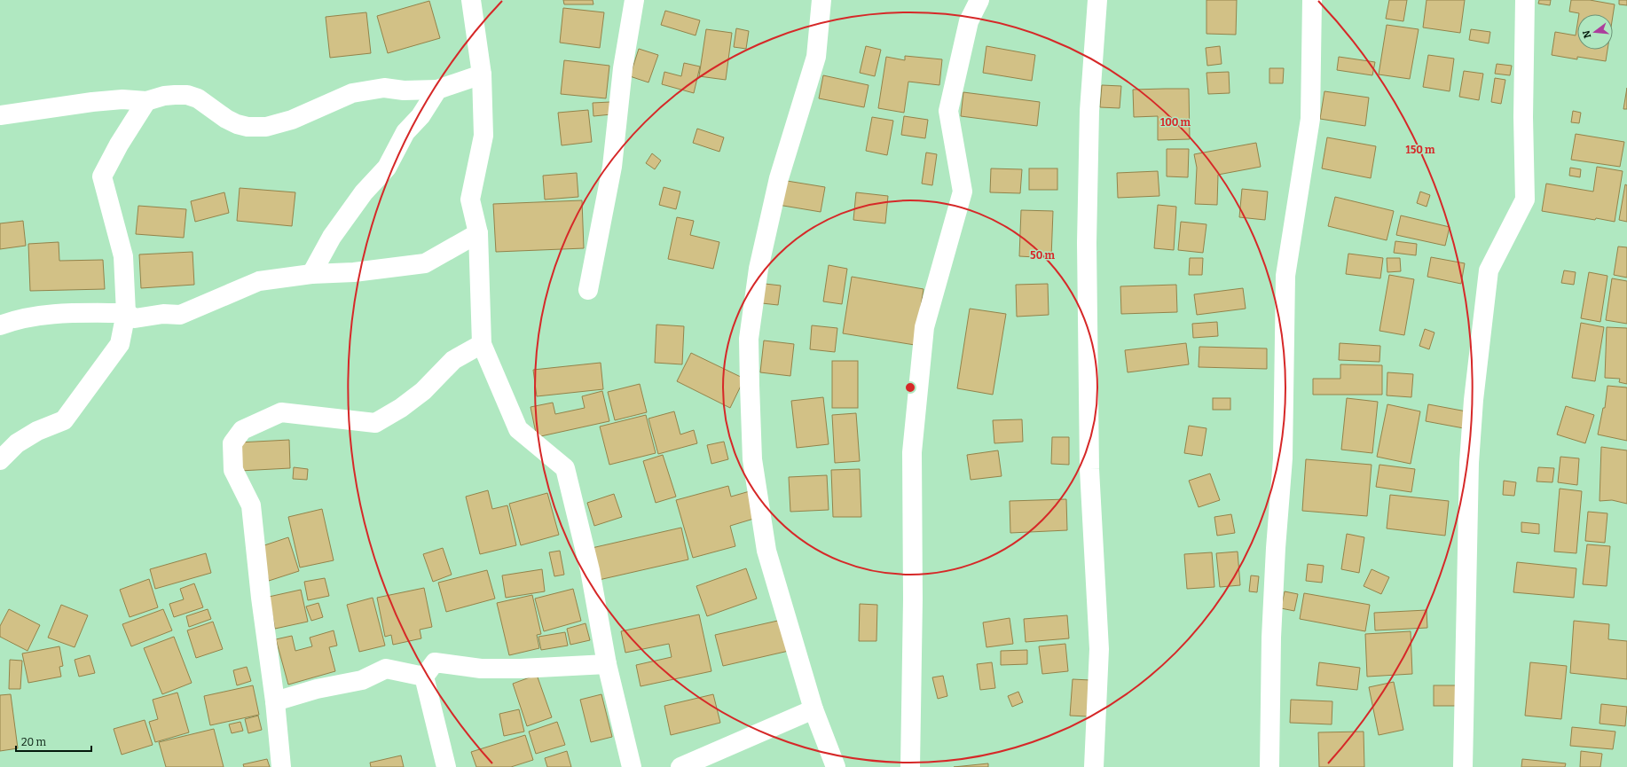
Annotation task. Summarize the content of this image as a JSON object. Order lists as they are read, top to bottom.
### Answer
{
  "scale_bar": "20 m",
  "north": "left",
  "rings": ["100 m", "150 m", "50 m"]
}
